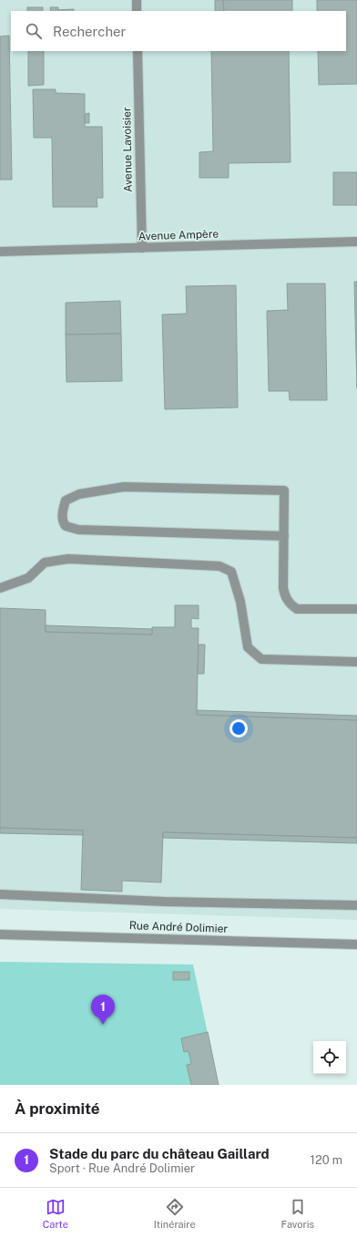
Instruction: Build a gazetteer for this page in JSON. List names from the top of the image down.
{
  "streets": {
    "street": ["Avenue Lavoisier", "Avenue Ampère", "Rue André Dolimier"]
  },
  "crossings": [
    ["Avenue Lavoisier", "Avenue Ampère"]
  ],
  "page": {
    "search": "Rechercher",
    "pins": "1",
    "heading": "À proximité",
    "list": [
      {
        "mark": "1",
        "name": "Stade du parc du château Gaillard",
        "note": "Sport · Rue André Dolimier",
        "value": "120 m"
      }
    ],
    "nav": ["Carte", "Itinéraire", "Favoris"]
  }
}
